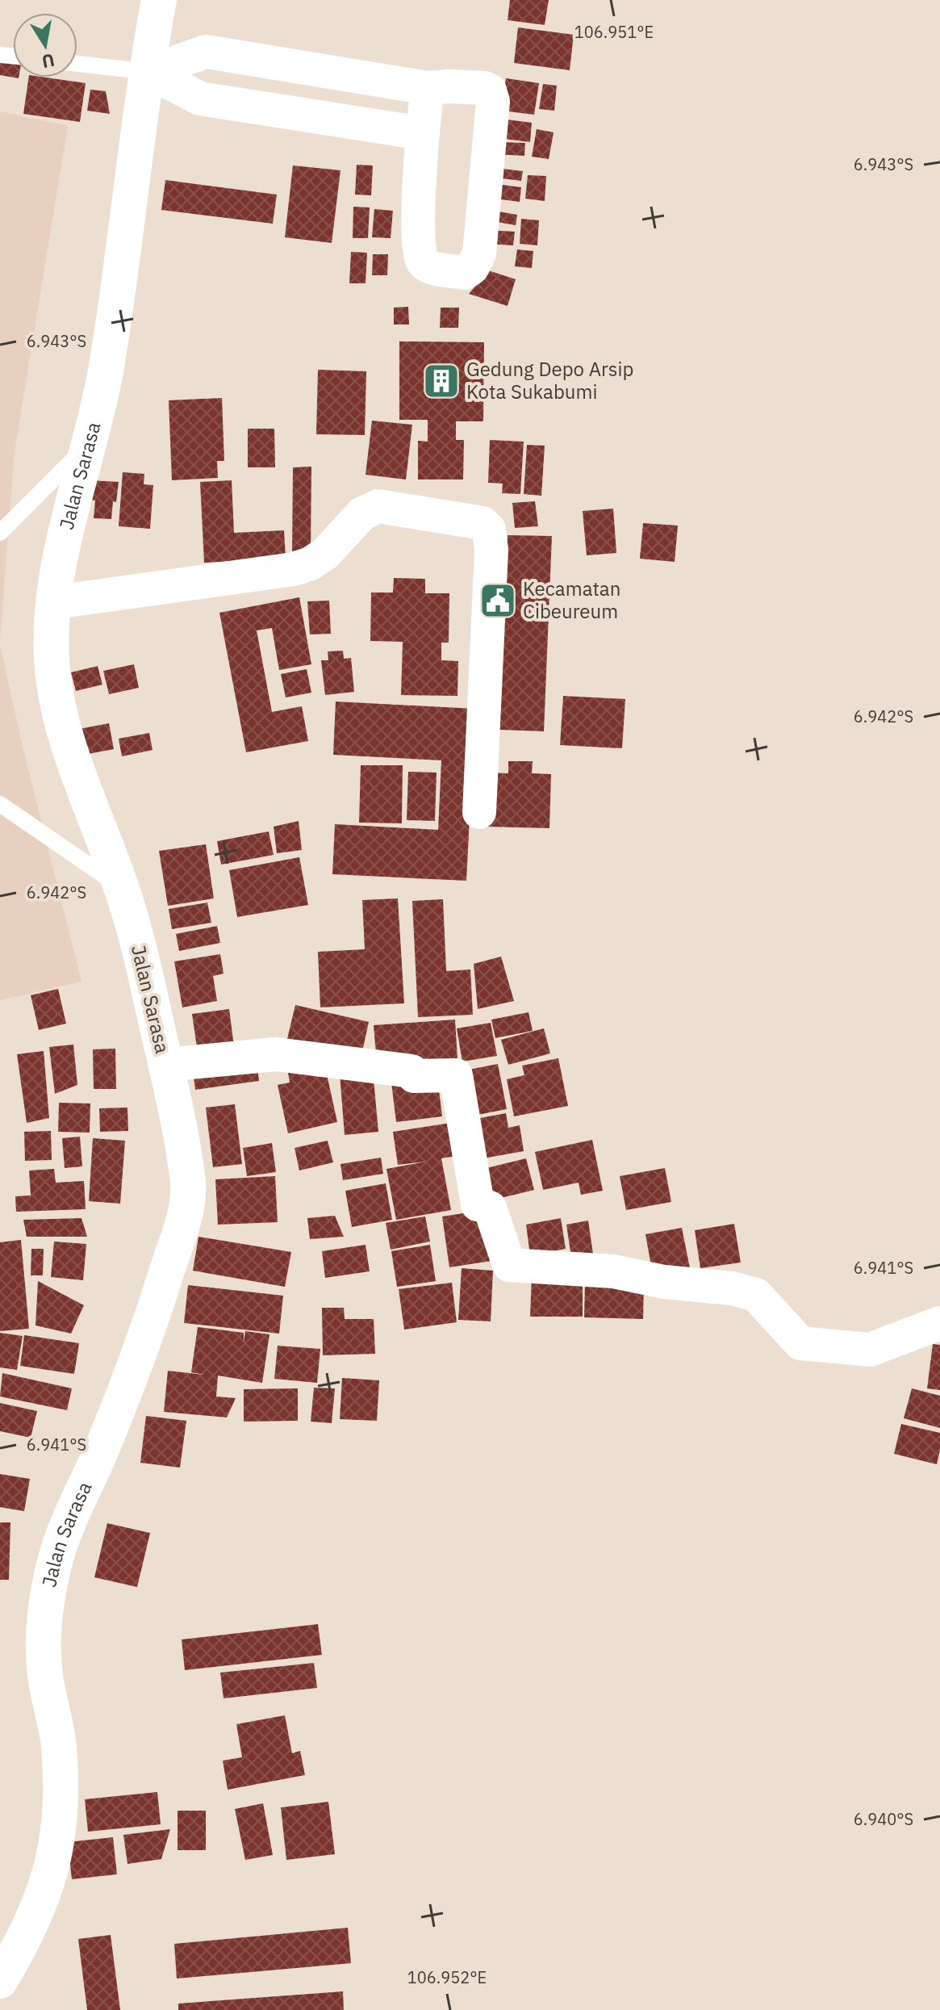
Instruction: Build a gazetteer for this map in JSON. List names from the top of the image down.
{
  "streets": {
    "street": ["Jalan Sarasa"]
  },
  "places": {
    "building": ["Gedung Depo Arsip Kota Sukabumi"],
    "public building": ["Kecamatan Cibeureum"]
  },
  "north": "bottom",
  "coordinates": [
    "106.951°E",
    "6.943°S",
    "6.942°S",
    "6.941°S",
    "6.940°S",
    "106.952°E"
  ]
}
